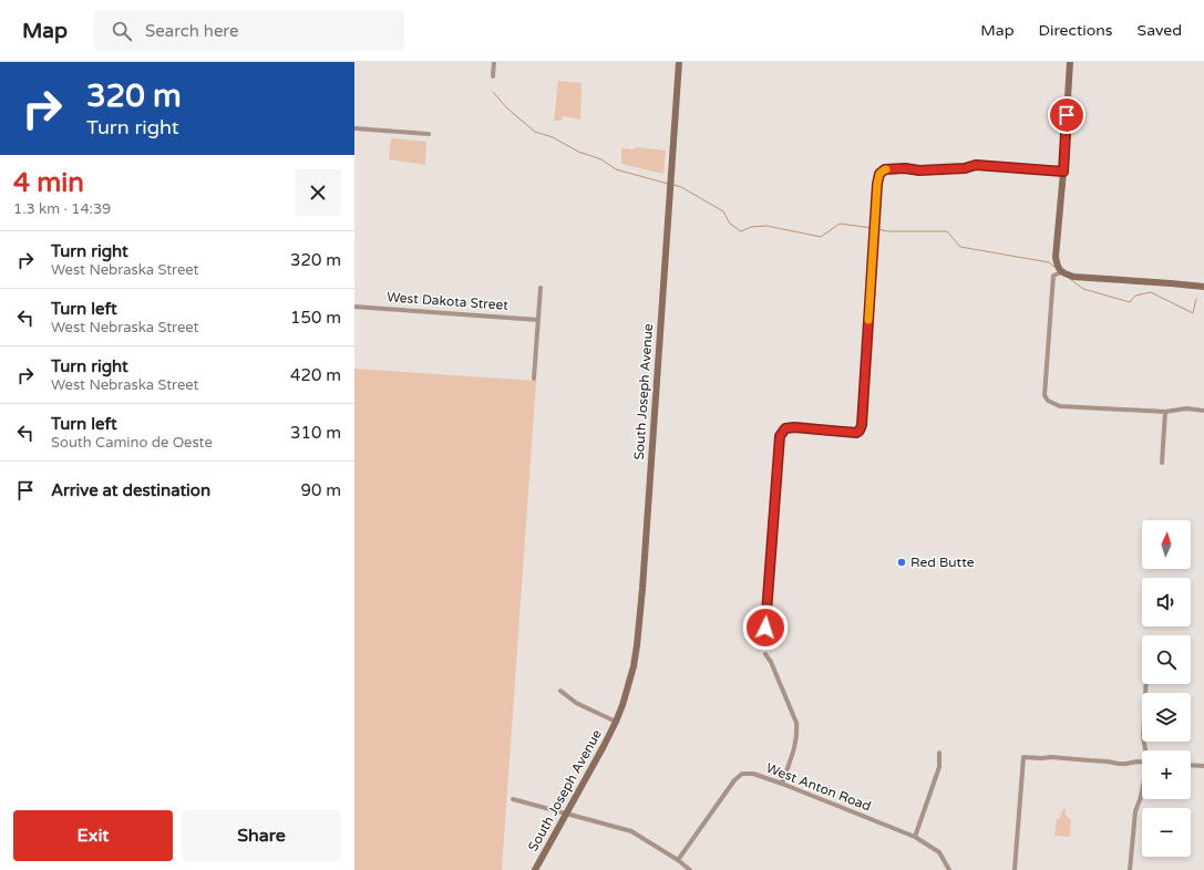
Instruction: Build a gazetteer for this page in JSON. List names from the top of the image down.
{
  "streets": {
    "main road": ["South Joseph Avenue"],
    "street": ["West Dakota Street", "West Anton Road"]
  },
  "places": ["Red Butte"],
  "north": "top",
  "page": {
    "header": "Map",
    "search": "Search here",
    "nav": ["Map", "Directions", "Saved"],
    "turn": ["320 m", "Turn right"],
    "heading": ["4 min", "1.3 km · 14:39"],
    "list": [
      {
        "name": "Turn right",
        "note": "West Nebraska Street",
        "value": "320 m"
      },
      {
        "name": "Turn left",
        "note": "West Nebraska Street",
        "value": "150 m"
      },
      {
        "name": "Turn right",
        "note": "West Nebraska Street",
        "value": "420 m"
      },
      {
        "name": "Turn left",
        "note": "South Camino de Oeste",
        "value": "310 m"
      },
      {
        "name": "Arrive at destination",
        "value": "90 m"
      }
    ],
    "map_buttons": ["+", "−"],
    "buttons": ["Exit", "Share"]
  }
}
